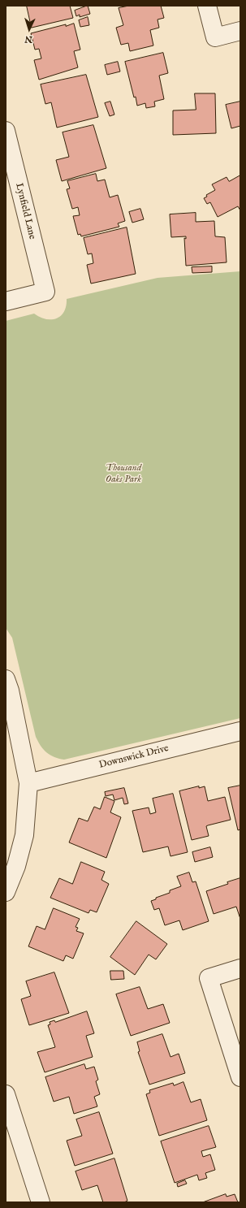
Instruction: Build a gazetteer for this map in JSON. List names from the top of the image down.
{
  "streets": {
    "street": ["Lynfield Lane", "Downswick Drive"]
  },
  "parks": ["Thousand Oaks Park"],
  "north": "bottom"
}
